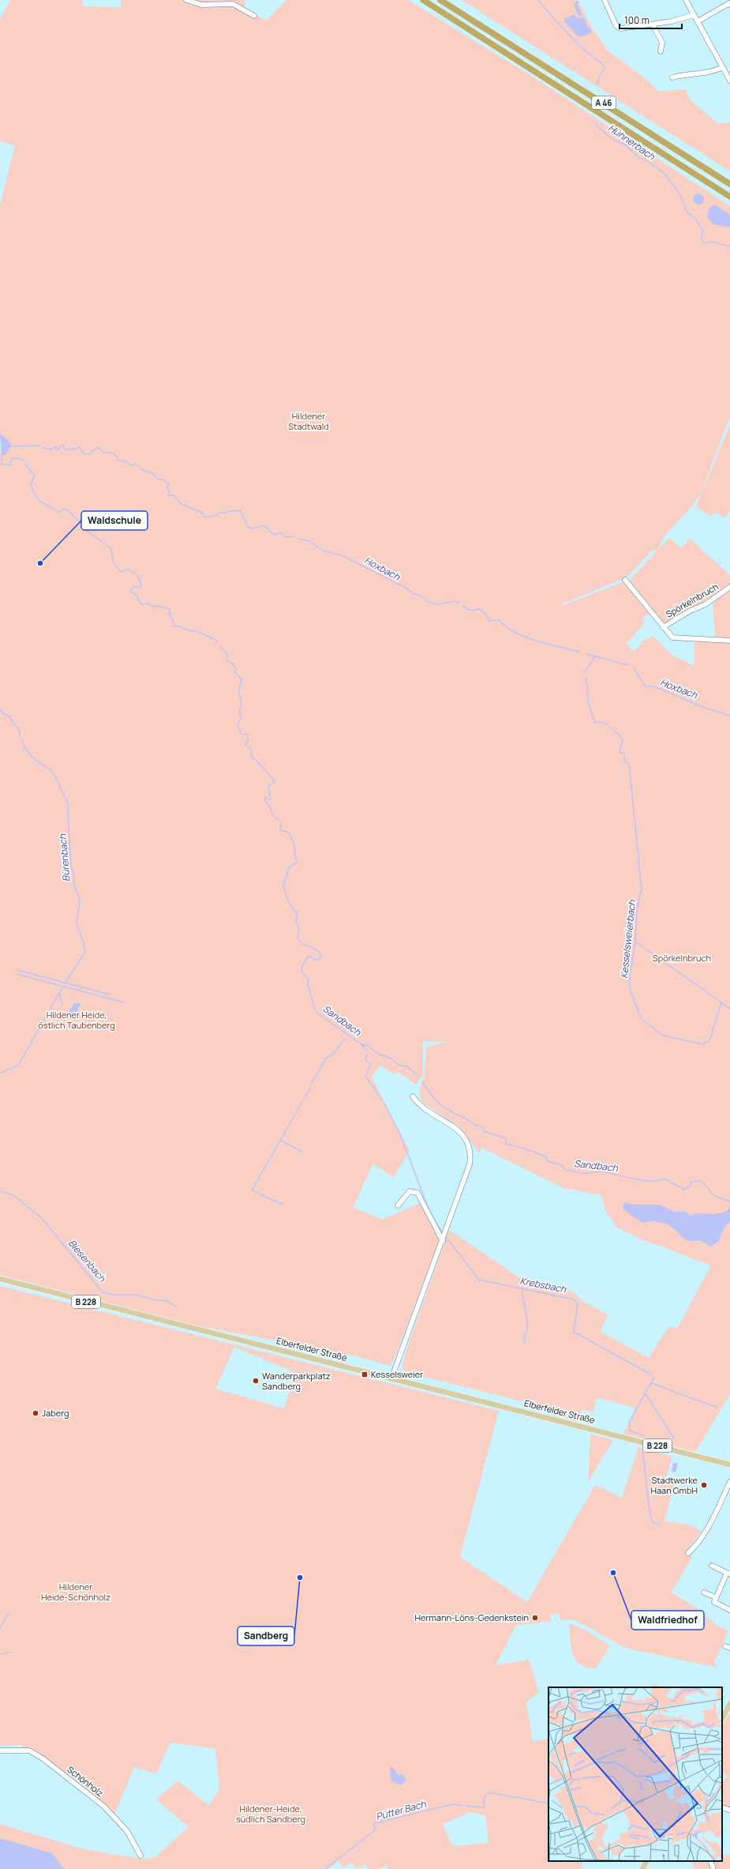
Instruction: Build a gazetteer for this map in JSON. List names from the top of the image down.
{
  "streets": {
    "highway": ["A 46"],
    "main road": ["B 228", "Elberfelder Straße"],
    "street": ["Spörkelnbruch", "Schönholz"]
  },
  "water": [
    "Hühnerbach",
    "Hoxbach",
    "Bürenbach",
    "Kesselsweierbach",
    "Sandbach",
    "Biesenbach",
    "Krebsbach",
    "Pütter Bach"
  ],
  "parks": [
    "Hildener Stadtwald",
    "Spörkelnbruch",
    "Hildener Heide, östlich Taubenberg",
    "Hildener Heide-Schönholz",
    "Hildener-Heide, südlich Sandberg"
  ],
  "places": {
    "other": [
      "Waldschule",
      "Wanderparkplatz Sandberg",
      "Jaberg",
      "Stadtwerke Haan GmbH",
      "Waldfriedhof",
      "Sandberg",
      "Hermann-Löns-Gedenkstein"
    ],
    "transit": ["Kesselsweier"]
  },
  "scale_bar": "100 m"
}
